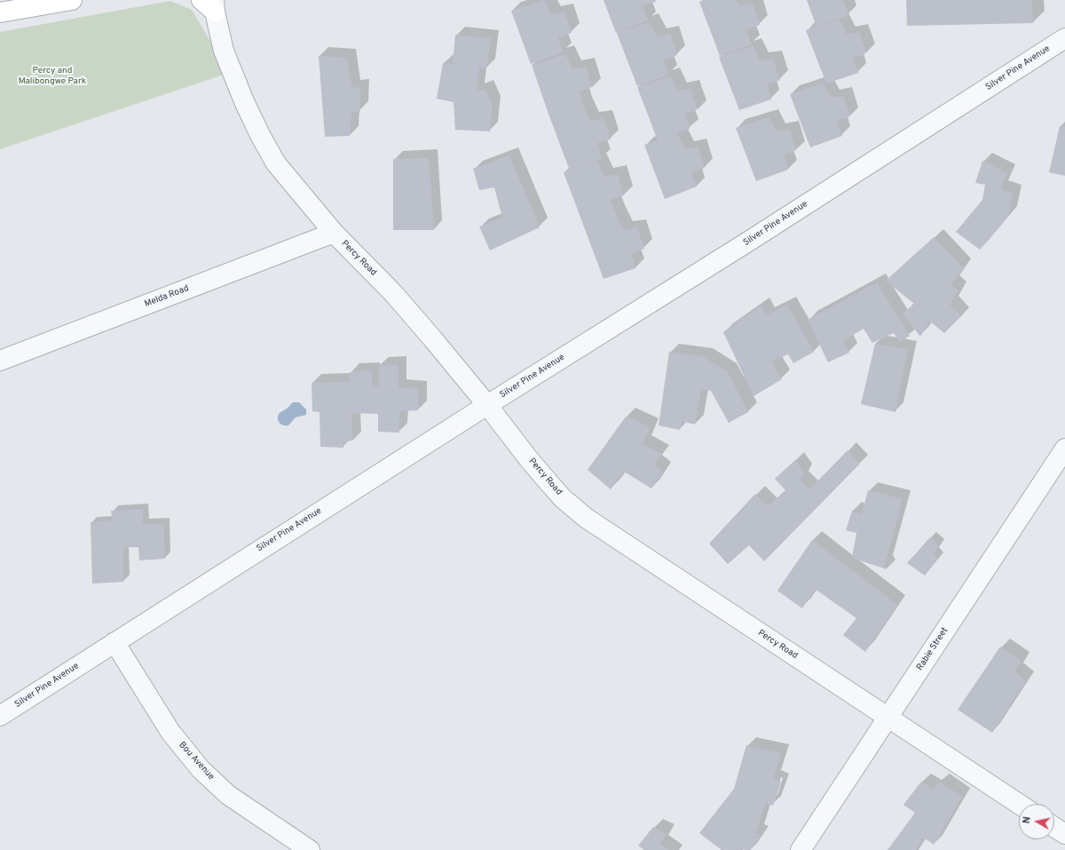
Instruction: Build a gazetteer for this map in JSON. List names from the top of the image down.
{
  "streets": {
    "street": [
      "Silver Pine Avenue",
      "Percy Road",
      "Melda Road",
      "Rabie Street",
      "Bou Avenue"
    ]
  },
  "crossings": [
    ["Silver Pine Avenue", "Percy Road"],
    ["Silver Pine Avenue", "Bou Avenue"],
    ["Percy Road", "Melda Road"],
    ["Percy Road", "Rabie Street"]
  ],
  "parks": ["Percy and Malibongwe Park"],
  "north": "left"
}
